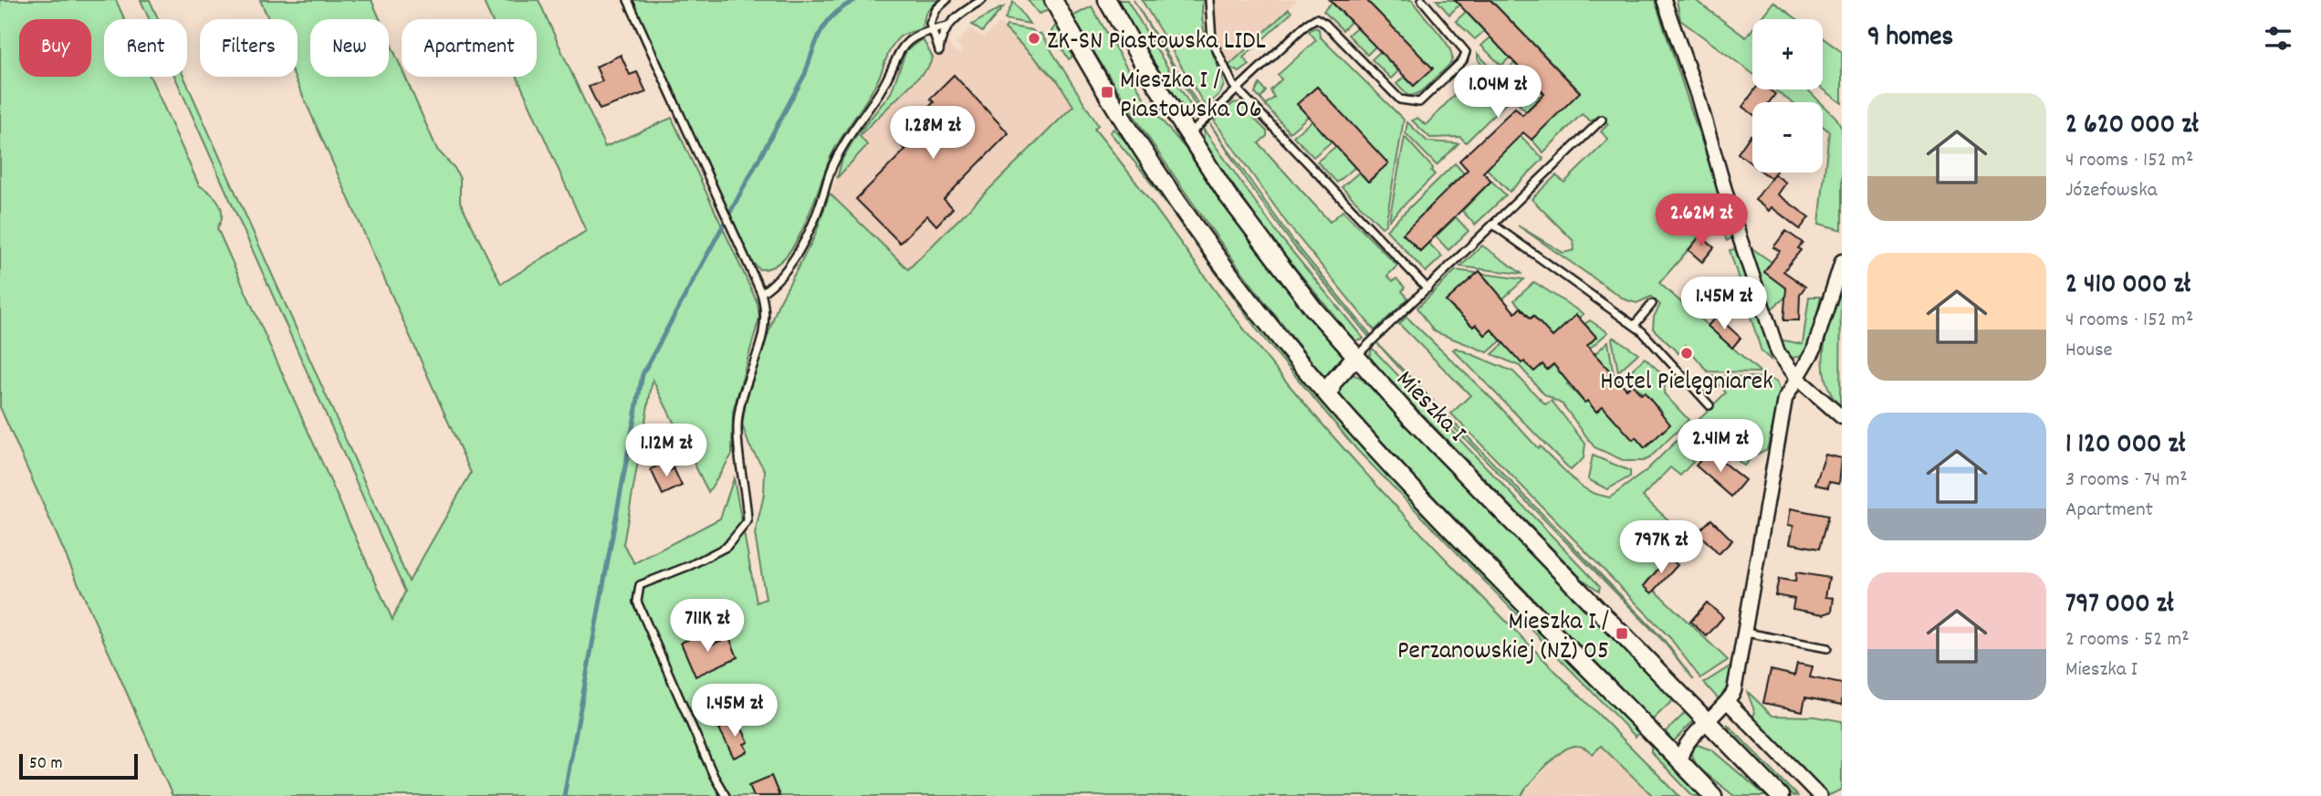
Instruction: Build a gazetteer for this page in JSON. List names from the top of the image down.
{
  "streets": {
    "street": ["Mieszka I"]
  },
  "places": {
    "other": ["ZK-SN Piastowska LIDL", "Hotel Pielęgniarek"],
    "transit": ["Mieszka I / Piastowska 06", "Mieszka I / Perzanowskiej (NŻ) 05"]
  },
  "scale_bar": "50 m",
  "page": {
    "heading": "9 homes",
    "map_buttons": ["+", "−"],
    "chip": [
      "Buy",
      "Rent",
      "Filters",
      "New",
      "Apartment"
    ],
    "price": [
      "1.04M zł",
      "1.28M zł",
      "2.62M zł",
      "1.45M zł",
      "2.41M zł",
      "1.12M zł",
      "797K zł",
      "711K zł",
      "1.45M zł"
    ],
    "list": [
      {
        "name": "2 620 000 zł",
        "note": "4 rooms · 152 m² · Józefowska"
      },
      {
        "name": "2 410 000 zł",
        "note": "4 rooms · 152 m² · House"
      },
      {
        "name": "1 120 000 zł",
        "note": "3 rooms · 74 m² · Apartment"
      },
      {
        "name": "797 000 zł",
        "note": "2 rooms · 52 m² · Mieszka I"
      }
    ],
    "scale": "50 m"
  }
}
